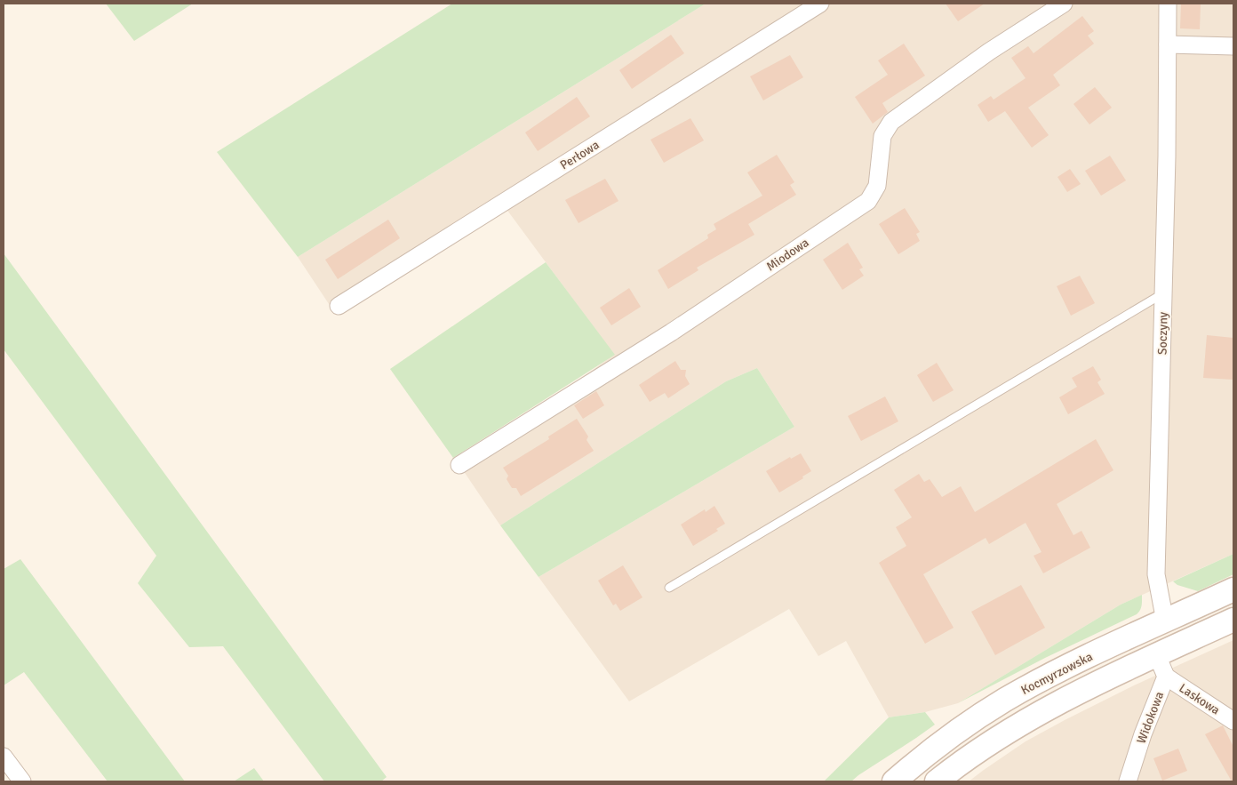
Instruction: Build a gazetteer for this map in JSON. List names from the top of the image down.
{
  "streets": {
    "main road": ["Kocmyrzowska"],
    "street": [
      "Perłowa",
      "Miodowa",
      "Soczyny",
      "Laskowa",
      "Widokowa"
    ]
  },
  "crossings": [
    ["Soczyny", "Kocmyrzowska"],
    ["Laskowa", "Widokowa"]
  ]
}
